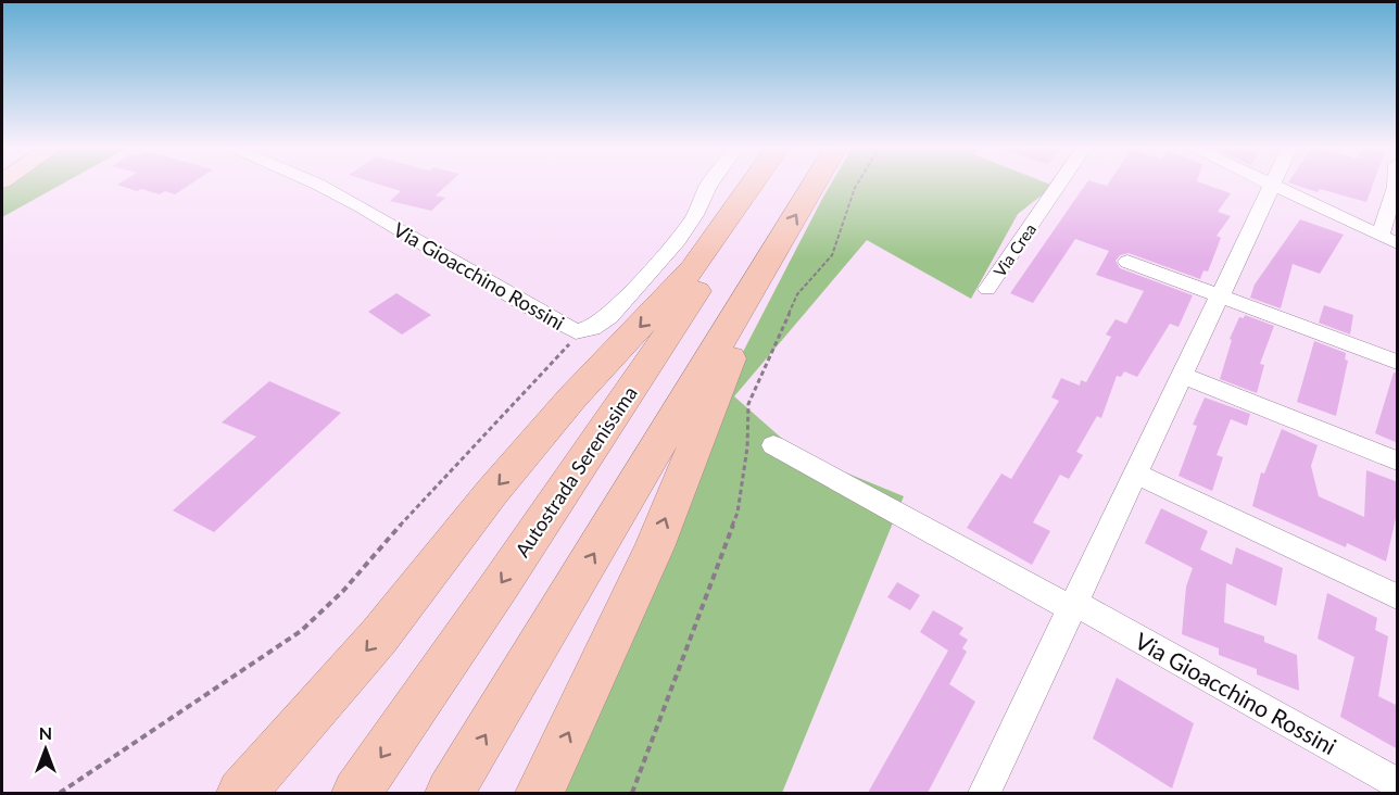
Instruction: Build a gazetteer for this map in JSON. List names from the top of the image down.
{
  "streets": {
    "highway": ["Autostrada Serenissima"],
    "street": ["Via Crea", "Via Gioacchino Rossini"]
  },
  "north": "top"
}
